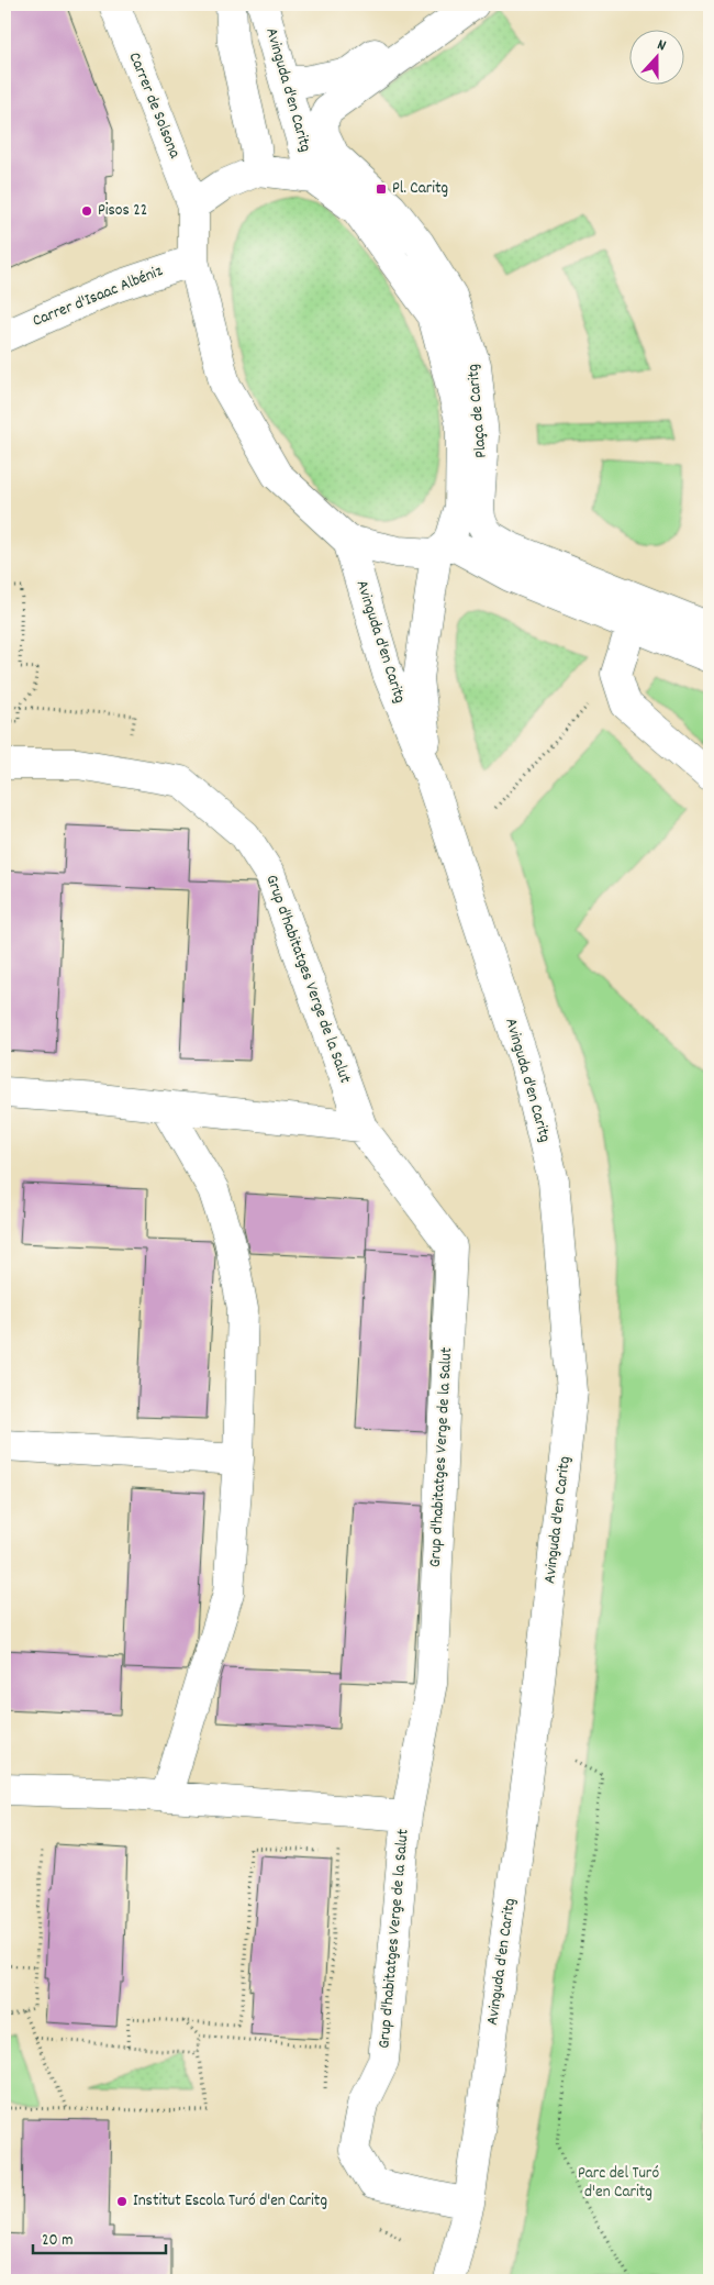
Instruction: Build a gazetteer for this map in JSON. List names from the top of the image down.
{
  "streets": {
    "street": [
      "Avinguda d'en Caritg",
      "Carrer de Solsona",
      "Carrer d'Isaac Albéniz",
      "Plaça de Caritg",
      "Grup d'habitatges Verge de la Salut"
    ]
  },
  "crossings": [
    ["Avinguda d'en Caritg", "Grup d'habitatges Verge de la Salut"]
  ],
  "parks": ["Parc del Turó d'en Caritg"],
  "places": {
    "transit": ["Pl. Caritg"],
    "other": ["Pisos 22", "Institut Escola Turó d'en Caritg"]
  },
  "scale_bar": "20 m",
  "north": "top"
}
